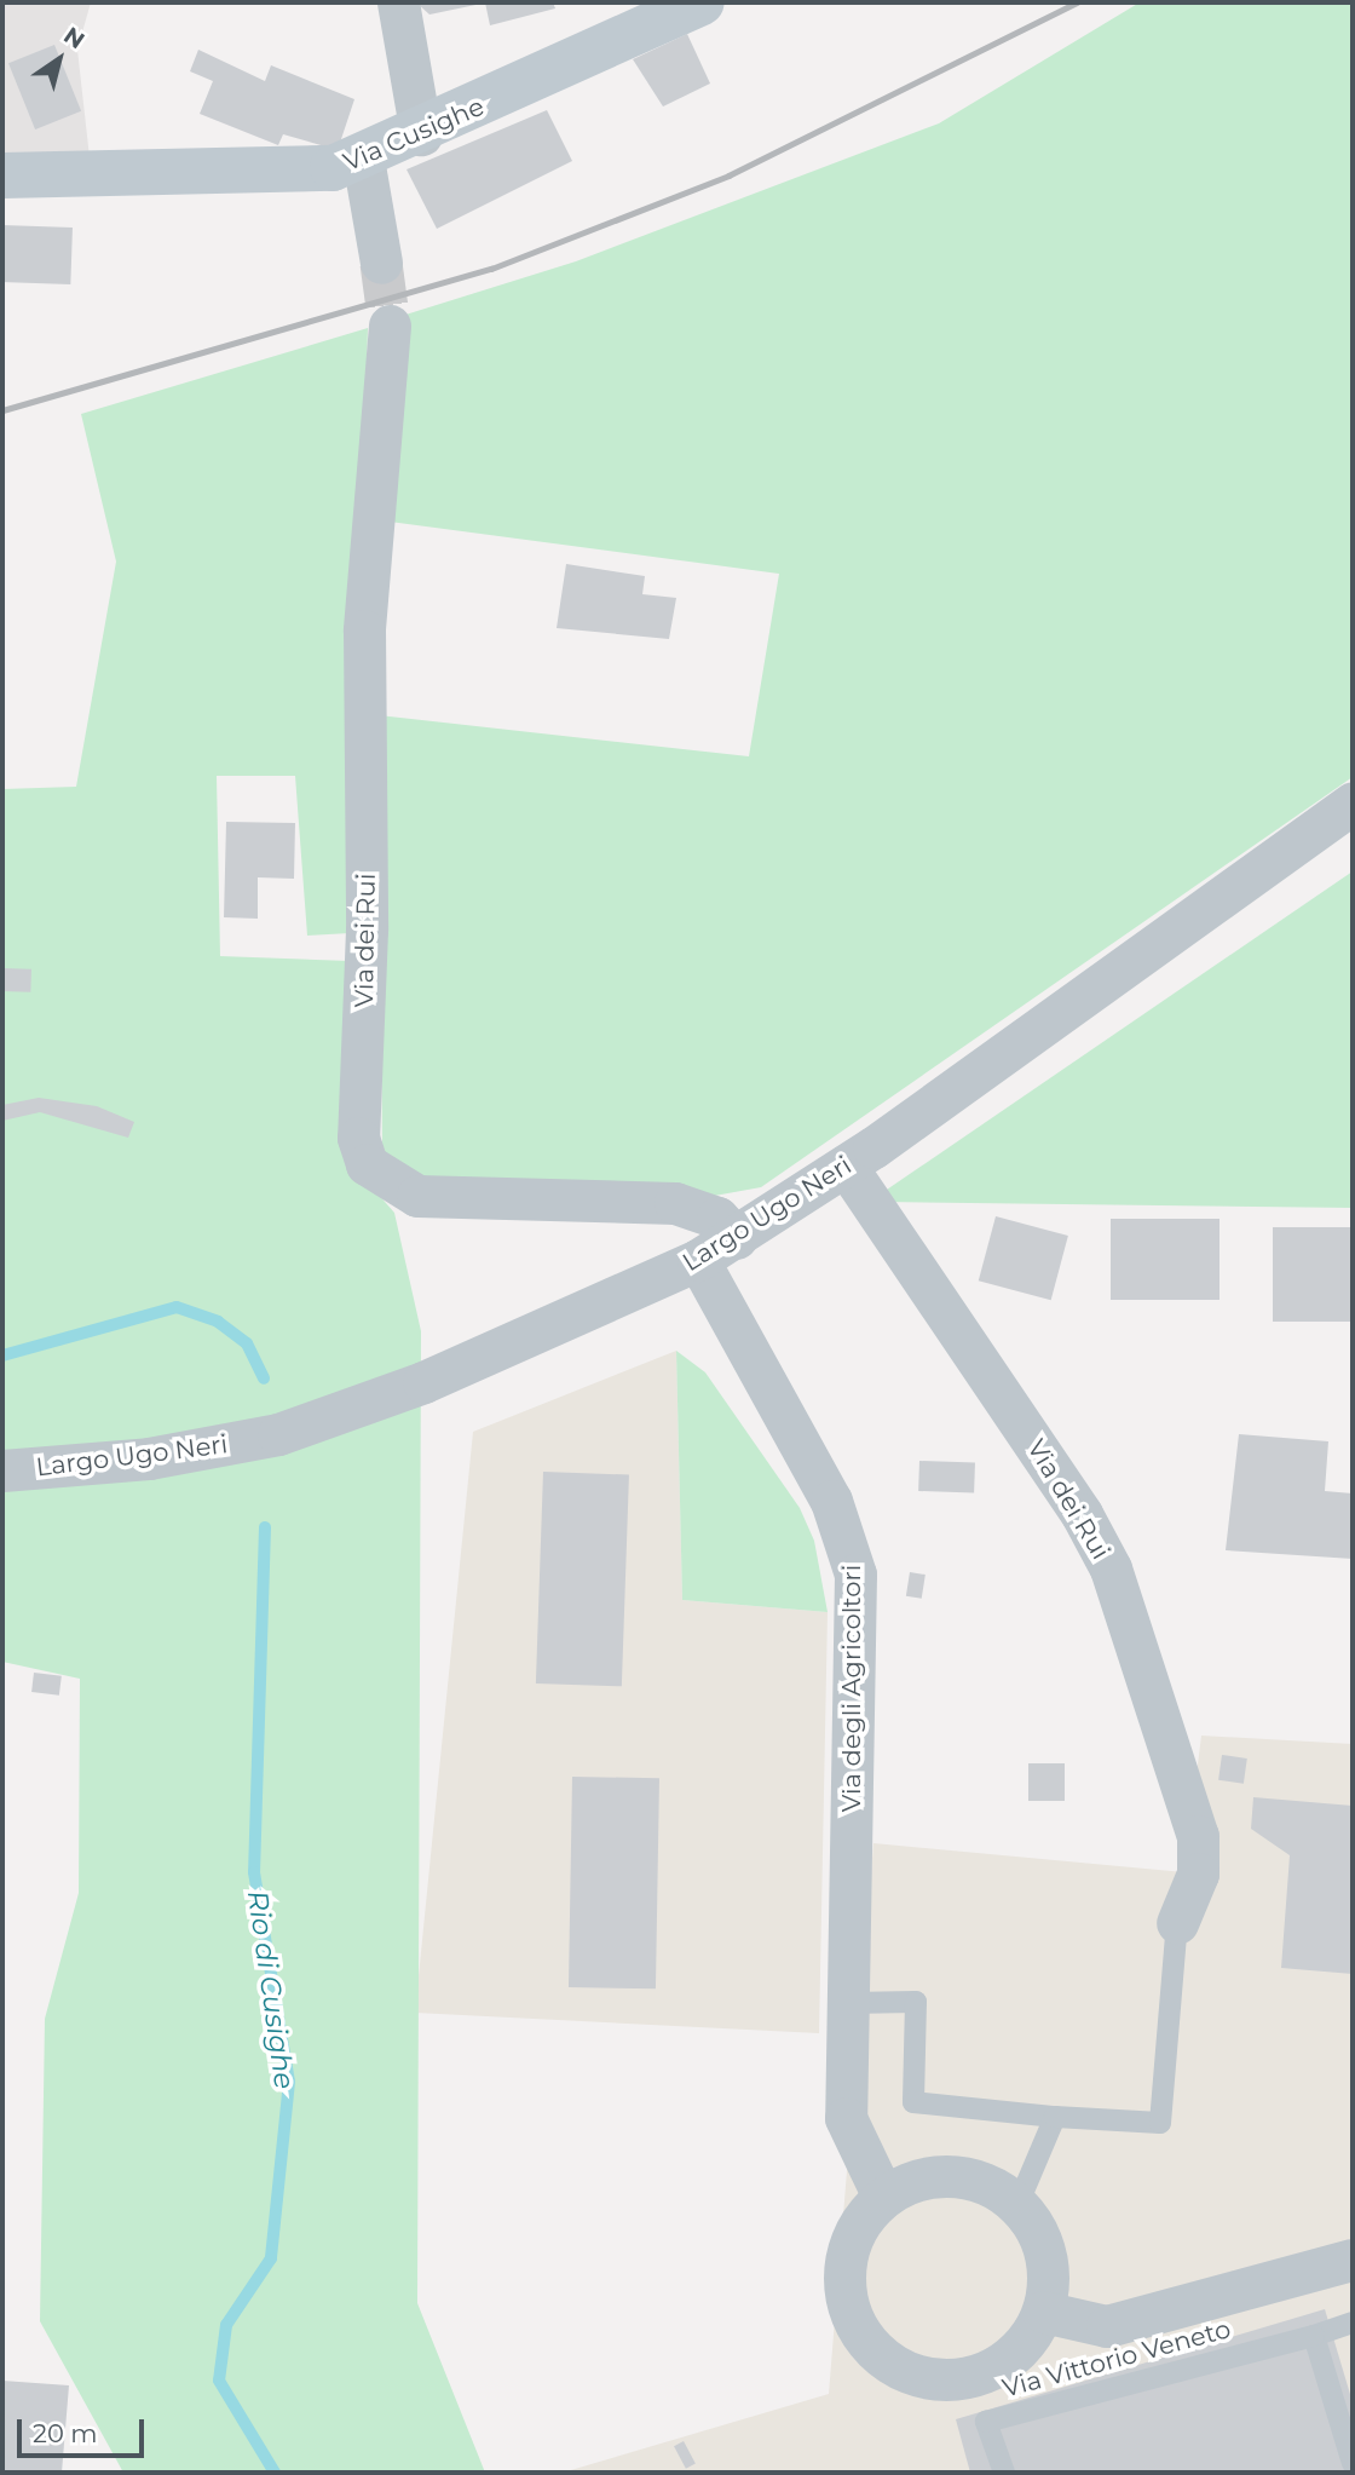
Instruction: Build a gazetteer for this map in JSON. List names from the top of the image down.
{
  "streets": {
    "street": [
      "Via Cusighe",
      "Via dei Rui",
      "Largo Ugo Neri",
      "Via degli Agricoltori"
    ],
    "lane": ["Via Vittorio Veneto"]
  },
  "crossings": [
    ["Via dei Rui", "Largo Ugo Neri"],
    ["Largo Ugo Neri", "Via degli Agricoltori"]
  ],
  "water": ["Rio di Cusighe"],
  "scale_bar": "20 m",
  "north": "top right"
}
